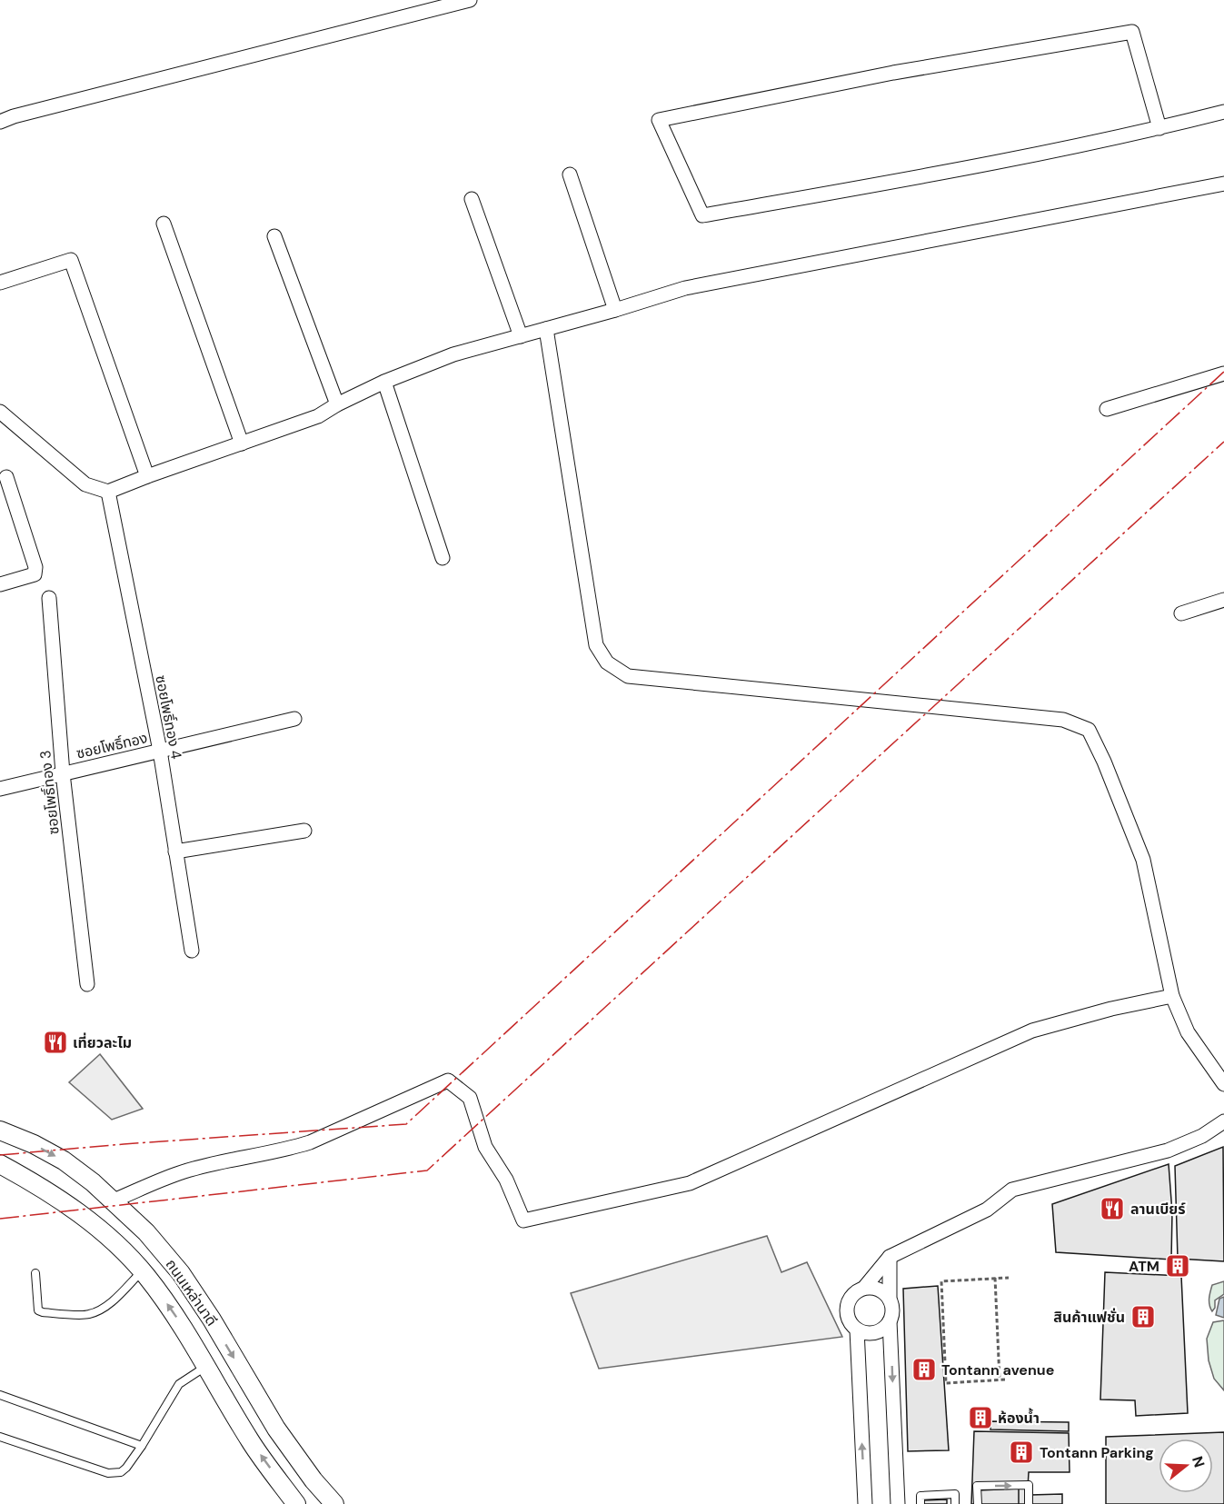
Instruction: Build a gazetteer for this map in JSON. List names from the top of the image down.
{
  "streets": {
    "main road": ["ถนนเหล่านาดี"],
    "street": ["ซอยโพธิ์ทอง 4", "ซอยโพธิ์ทอง", "ซอยโพธิ์ทอง 3"]
  },
  "crossings": [
    ["ซอยโพธิ์ทอง 4", "ซอยโพธิ์ทอง"],
    ["ซอยโพธิ์ทอง", "ซอยโพธิ์ทอง 3"]
  ],
  "places": {
    "restaurant": ["เที่ยวละไม", "ลานเบียร์"],
    "building": [
      "ATM",
      "สินค้าแฟชั่น",
      "Tontann avenue",
      "ห้องน้ำ",
      "Tontann Parking"
    ]
  },
  "north": "right"
}
